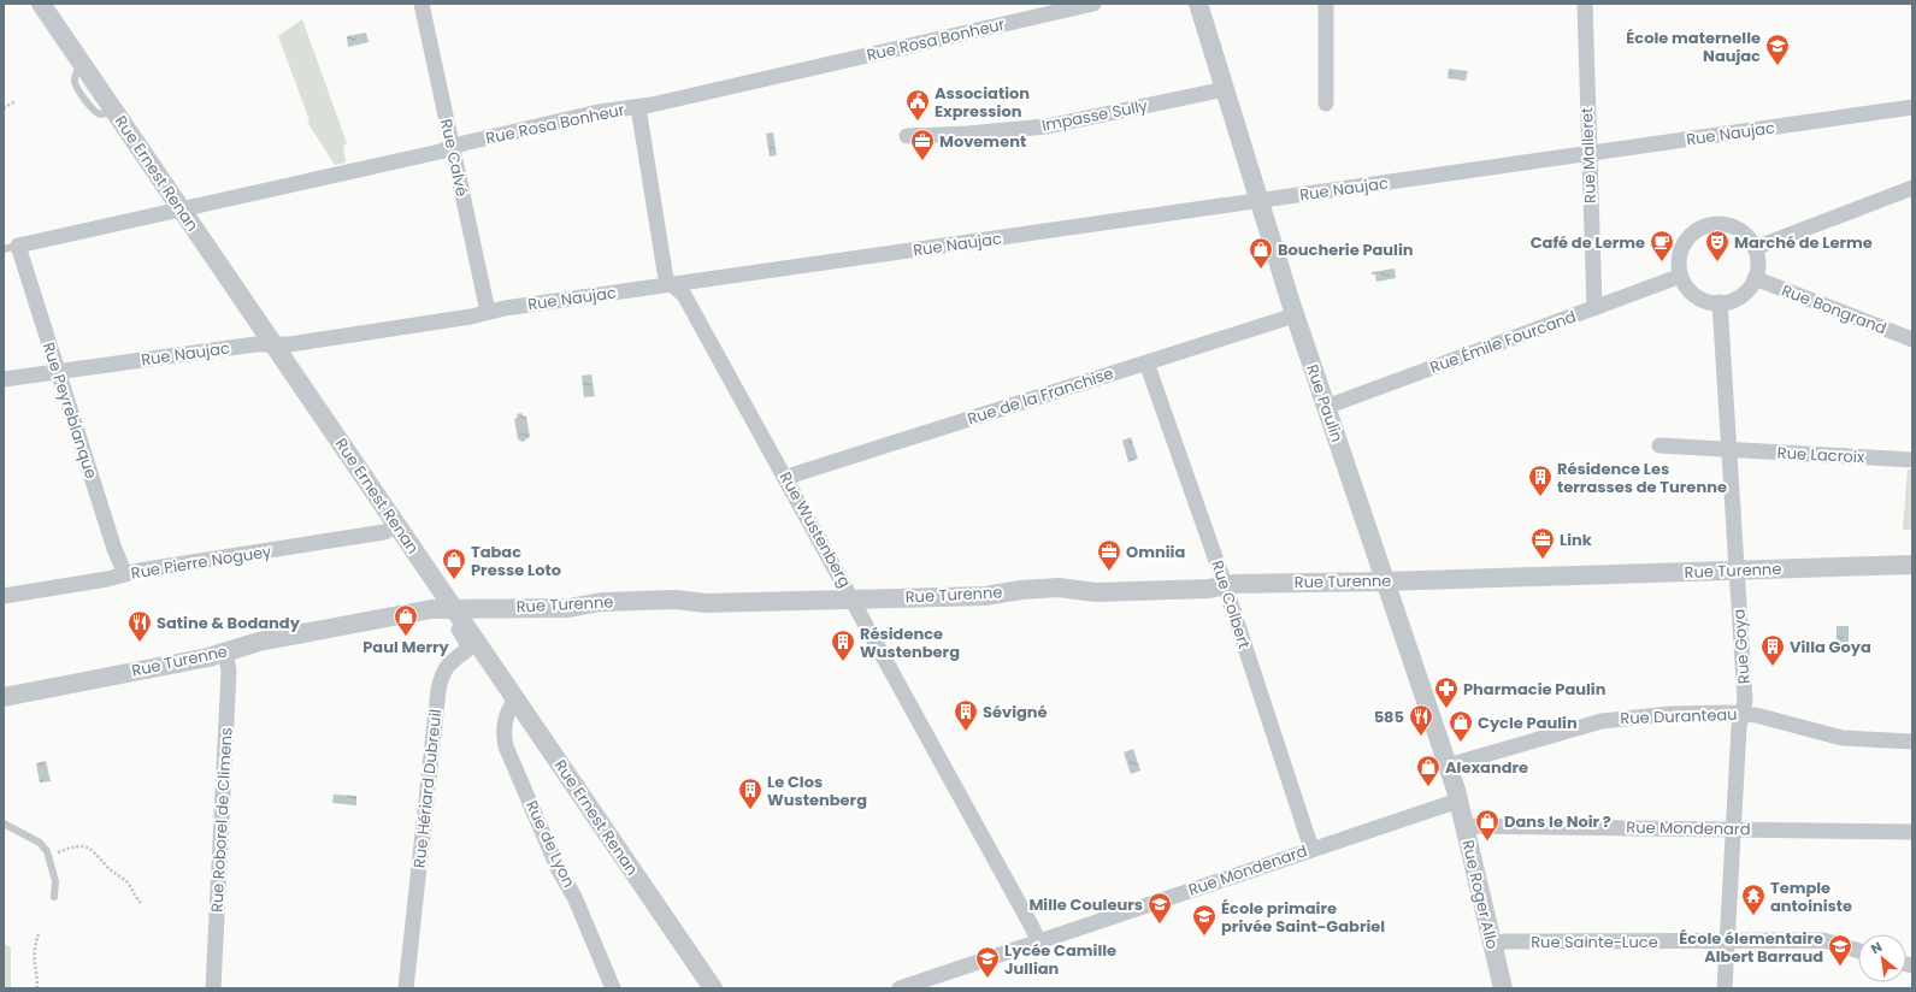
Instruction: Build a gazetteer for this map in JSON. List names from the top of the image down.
{
  "streets": {
    "street": [
      "Rue Rosa Bonheur",
      "Impasse Sully",
      "Rue Naujac",
      "Rue Malleret",
      "Rue Calvé",
      "Rue Ernest Renan",
      "Rue Bongrand",
      "Rue Émile Fourcand",
      "Rue de la Franchise",
      "Rue Paulin",
      "Rue Peyreblanque",
      "Rue Lacroix",
      "Rue Wustenberg",
      "Rue Pierre Noguey",
      "Rue Turenne",
      "Rue Colbert",
      "Rue Goya",
      "Rue Duranteau",
      "Rue Hériard Dubreuil",
      "Rue Roborel de Climens",
      "Rue Mondenard",
      "Rue de Lyon",
      "Rue Roger Allo",
      "Rue Sainte-Luce"
    ]
  },
  "crossings": [
    ["Rue Rosa Bonheur", "Rue Calvé"],
    ["Rue Rosa Bonheur", "Rue Ernest Renan"],
    ["Rue Rosa Bonheur", "Rue Peyreblanque"],
    ["Rue Rosa Bonheur", "Rue Wustenberg"],
    ["Impasse Sully", "Rue Paulin"],
    ["Rue Naujac", "Rue Malleret"],
    ["Rue Naujac", "Rue Calvé"],
    ["Rue Naujac", "Rue Ernest Renan"],
    ["Rue Naujac", "Rue Paulin"],
    ["Rue Naujac", "Rue Peyreblanque"],
    ["Rue Naujac", "Rue Wustenberg"],
    ["Rue Malleret", "Rue Émile Fourcand"],
    ["Rue Ernest Renan", "Rue Pierre Noguey"],
    ["Rue Ernest Renan", "Rue Turenne"],
    ["Rue Ernest Renan", "Rue Hériard Dubreuil"],
    ["Rue Ernest Renan", "Rue de Lyon"],
    ["Rue Bongrand", "Rue Émile Fourcand"],
    ["Rue Bongrand", "Rue Goya"],
    ["Rue Émile Fourcand", "Rue Paulin"],
    ["Rue Émile Fourcand", "Rue Goya"],
    ["Rue de la Franchise", "Rue Paulin"],
    ["Rue de la Franchise", "Rue Wustenberg"],
    ["Rue de la Franchise", "Rue Colbert"],
    ["Rue Paulin", "Rue Turenne"],
    ["Rue Paulin", "Rue Duranteau"],
    ["Rue Paulin", "Rue Mondenard"],
    ["Rue Paulin", "Rue Roger Allo"],
    ["Rue Peyreblanque", "Rue Pierre Noguey"],
    ["Rue Lacroix", "Rue Goya"],
    ["Rue Wustenberg", "Rue Turenne"],
    ["Rue Wustenberg", "Rue Mondenard"],
    ["Rue Turenne", "Rue Colbert"],
    ["Rue Turenne", "Rue Goya"],
    ["Rue Turenne", "Rue Roborel de Climens"],
    ["Rue Colbert", "Rue Mondenard"],
    ["Rue Goya", "Rue Duranteau"],
    ["Rue Goya", "Rue Mondenard"],
    ["Rue Goya", "Rue Sainte-Luce"],
    ["Rue Mondenard", "Rue Roger Allo"],
    ["Rue Roger Allo", "Rue Sainte-Luce"]
  ],
  "places": {
    "school or university": [
      "École maternelle Naujac",
      "Mille Couleurs",
      "École primaire privée Saint-Gabriel",
      "École élementaire Albert Barraud",
      "Lycée Camille Jullian"
    ],
    "public building": ["Association Expression"],
    "office": ["Movement", "Link", "Omniia"],
    "cafe": ["Café de Lerme"],
    "theatre": ["Marché de Lerme"],
    "shop": [
      "Boucherie Paulin",
      "Tabac Presse Loto",
      "Paul Merry",
      "Cycle Paulin",
      "Alexandre",
      "Dans le Noir ?"
    ],
    "building": [
      "Résidence Les terrasses de Turenne",
      "Résidence Wustenberg",
      "Villa Goya",
      "Sévigné",
      "Le Clos Wustenberg"
    ],
    "restaurant": ["Satine & Bodandy", "585"],
    "pharmacy": ["Pharmacie Paulin"],
    "temple": ["Temple antoiniste"]
  },
  "north": "top left"
}
